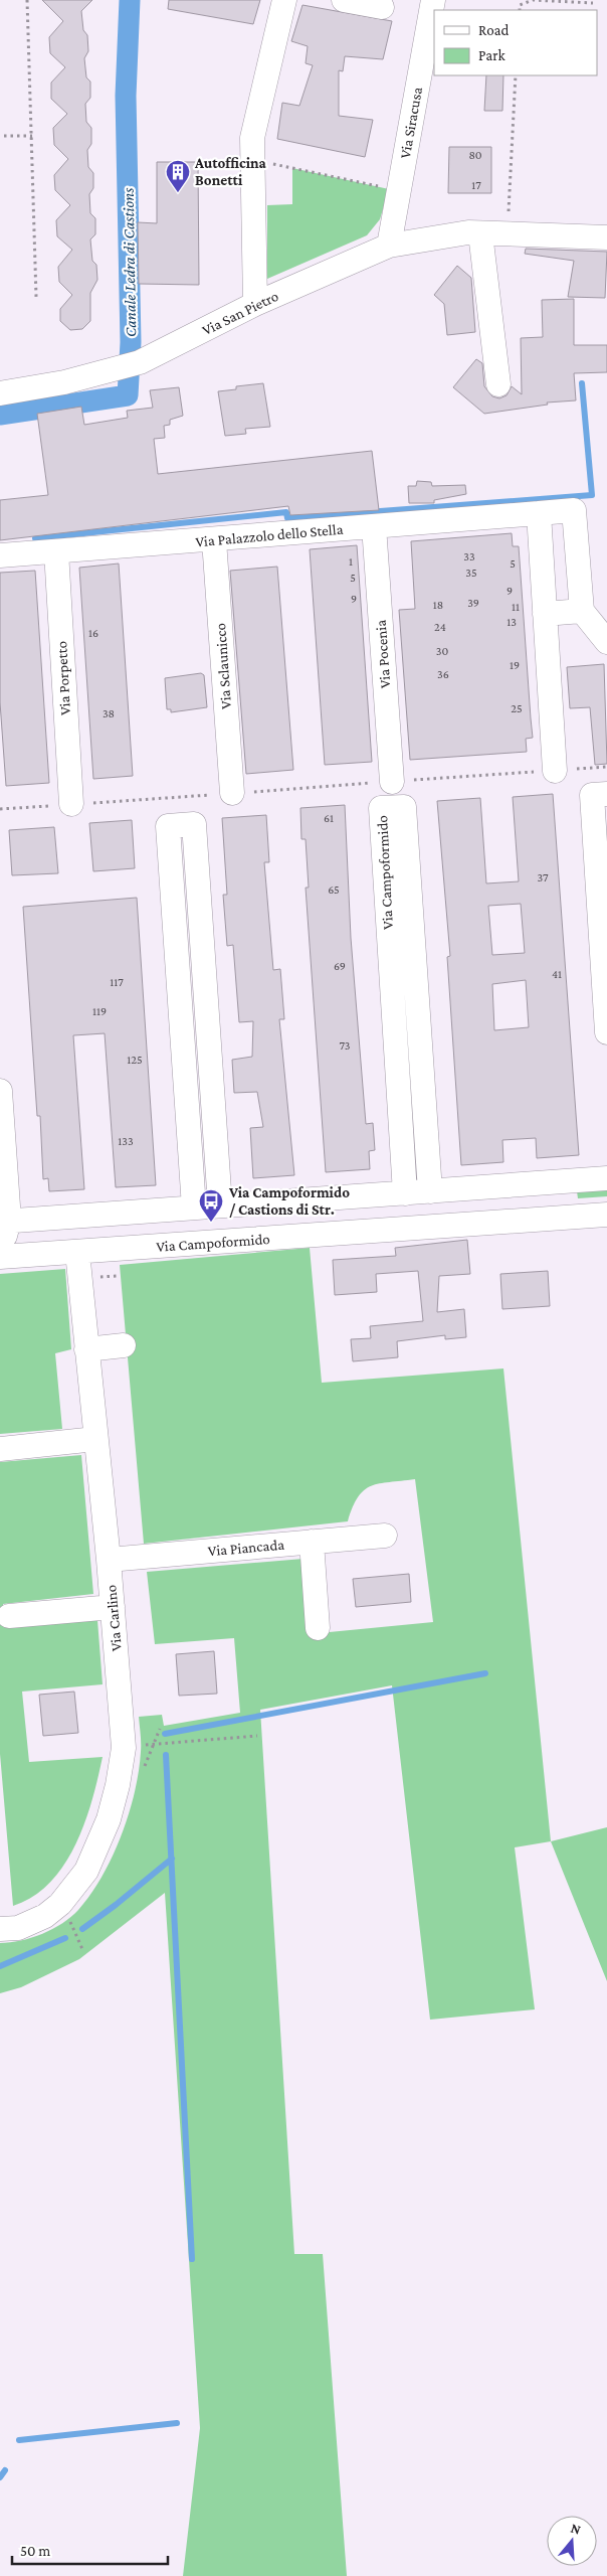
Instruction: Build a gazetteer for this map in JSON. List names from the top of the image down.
{
  "streets": {
    "street": [
      "Via Siracusa",
      "Via San Pietro",
      "Via Palazzolo dello Stella",
      "Via Pocenia",
      "Via Sclaunicco",
      "Via Porpetto",
      "Via Campoformido",
      "Via Piancada",
      "Via Carlino"
    ]
  },
  "crossings": [
    ["Via Siracusa", "Via San Pietro"],
    ["Via Palazzolo dello Stella", "Via Pocenia"],
    ["Via Palazzolo dello Stella", "Via Sclaunicco"],
    ["Via Palazzolo dello Stella", "Via Porpetto"],
    ["Via Campoformido", "Via Carlino"],
    ["Via Piancada", "Via Carlino"]
  ],
  "water": ["Canale Ledra di Castions"],
  "places": {
    "building": ["Autofficina Bonetti"],
    "bus stop": ["Via Campoformido / Castions di Str."]
  },
  "house_numbers": [
    "80",
    "17",
    "33",
    "1",
    "5",
    "35",
    "5",
    "9",
    "9",
    "39",
    "18",
    "11",
    "13",
    "24",
    "16",
    "30",
    "19",
    "36",
    "25",
    "38",
    "61",
    "37",
    "65",
    "69",
    "41",
    "117",
    "119",
    "73",
    "125",
    "133"
  ],
  "legend": ["Road", "Park"],
  "scale_bar": "50 m",
  "north": "top"
}
